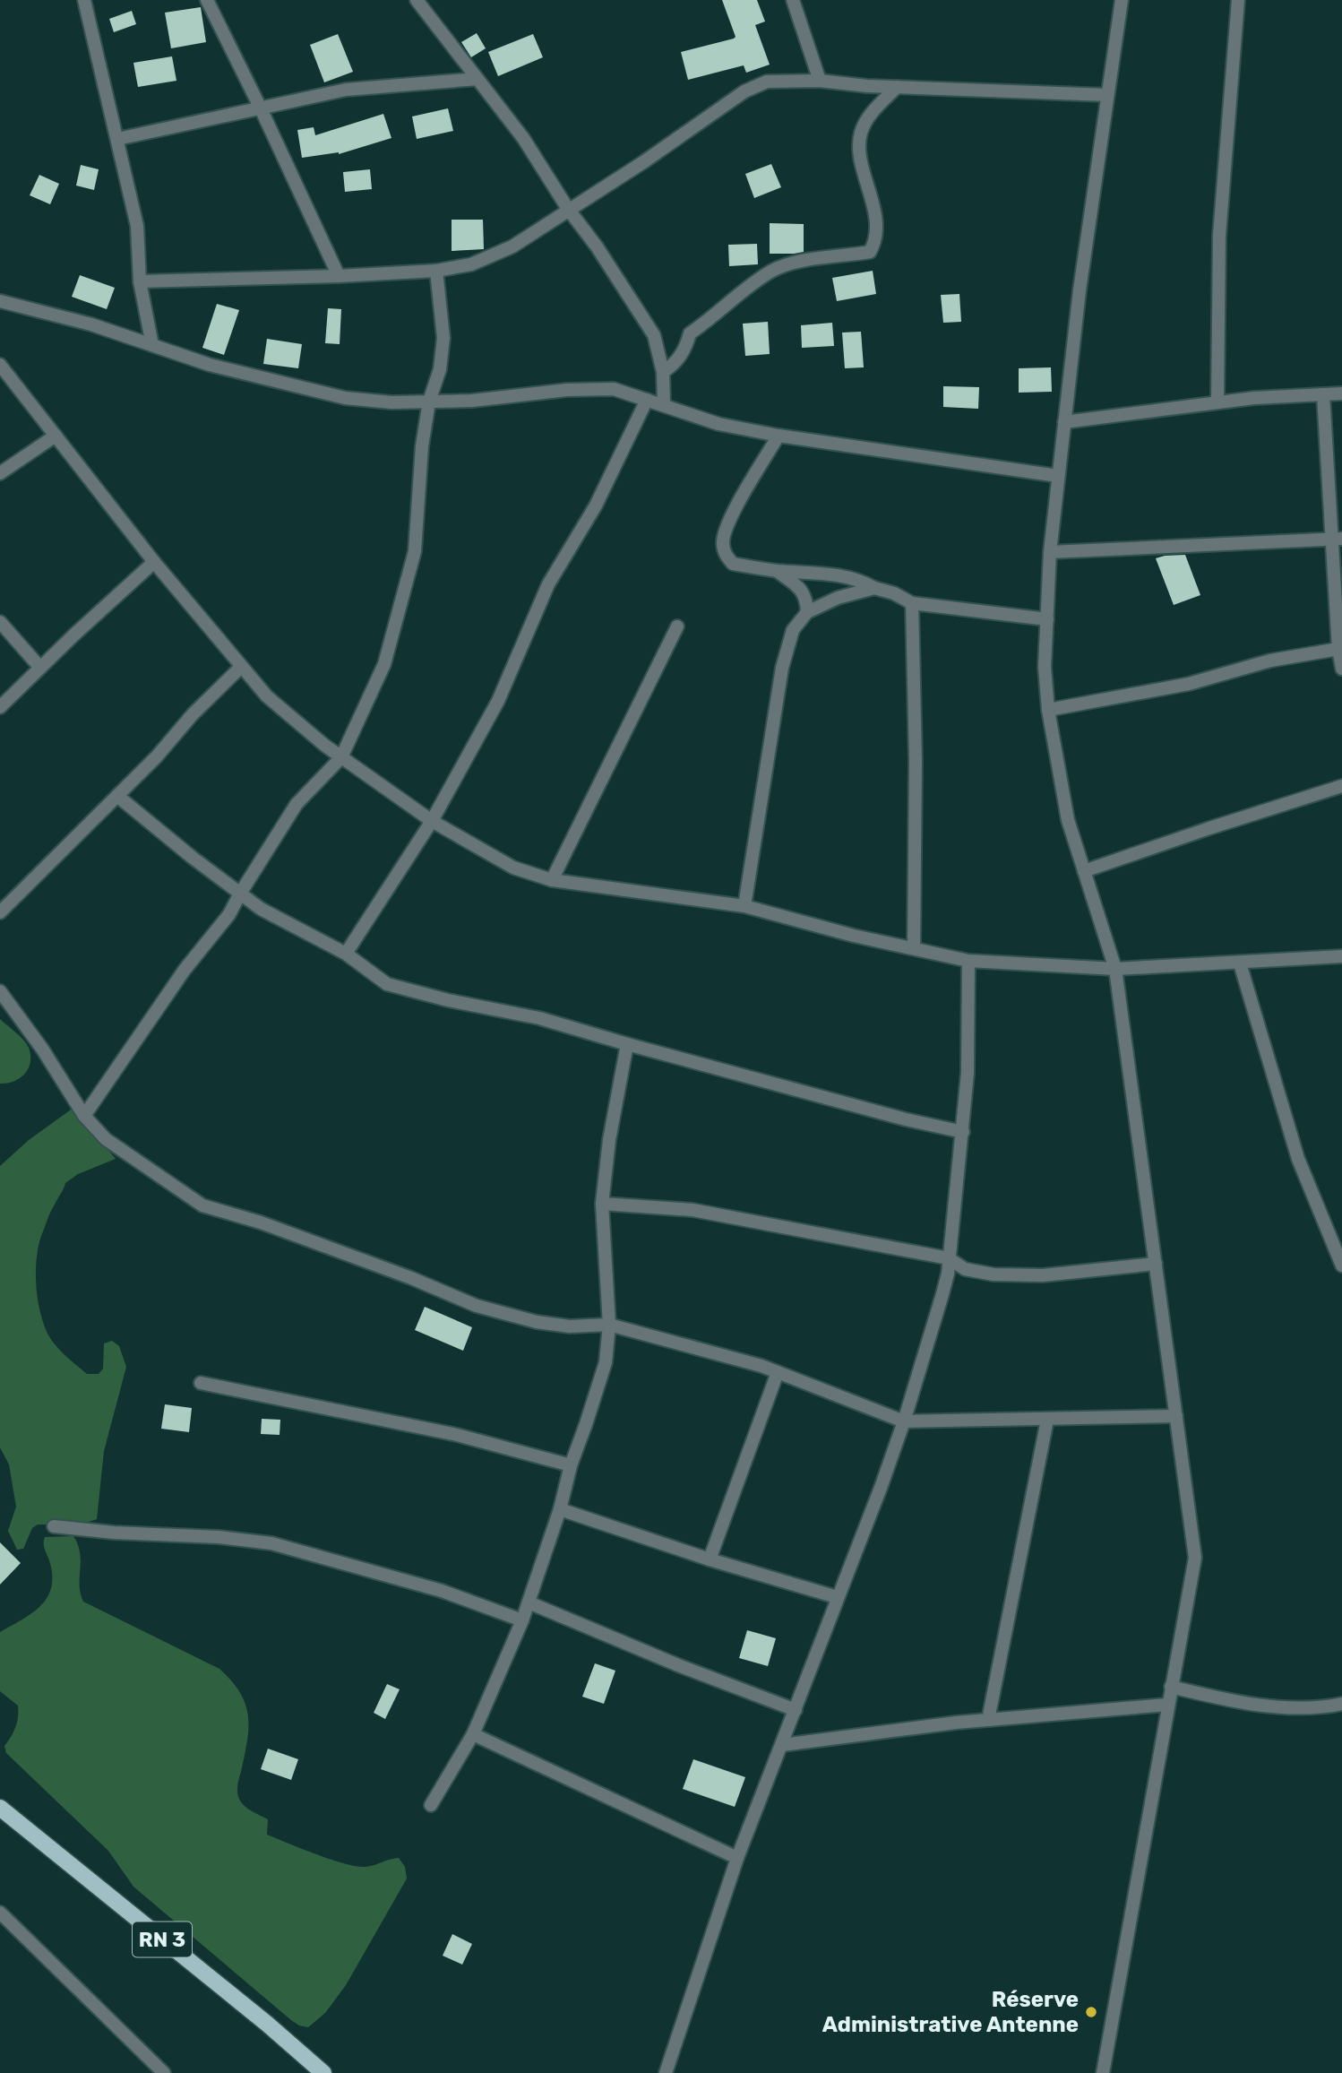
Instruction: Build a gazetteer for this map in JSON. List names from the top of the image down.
{
  "streets": {
    "main road": ["RN 3"]
  },
  "places": ["Réserve Administrative Antenne"]
}
